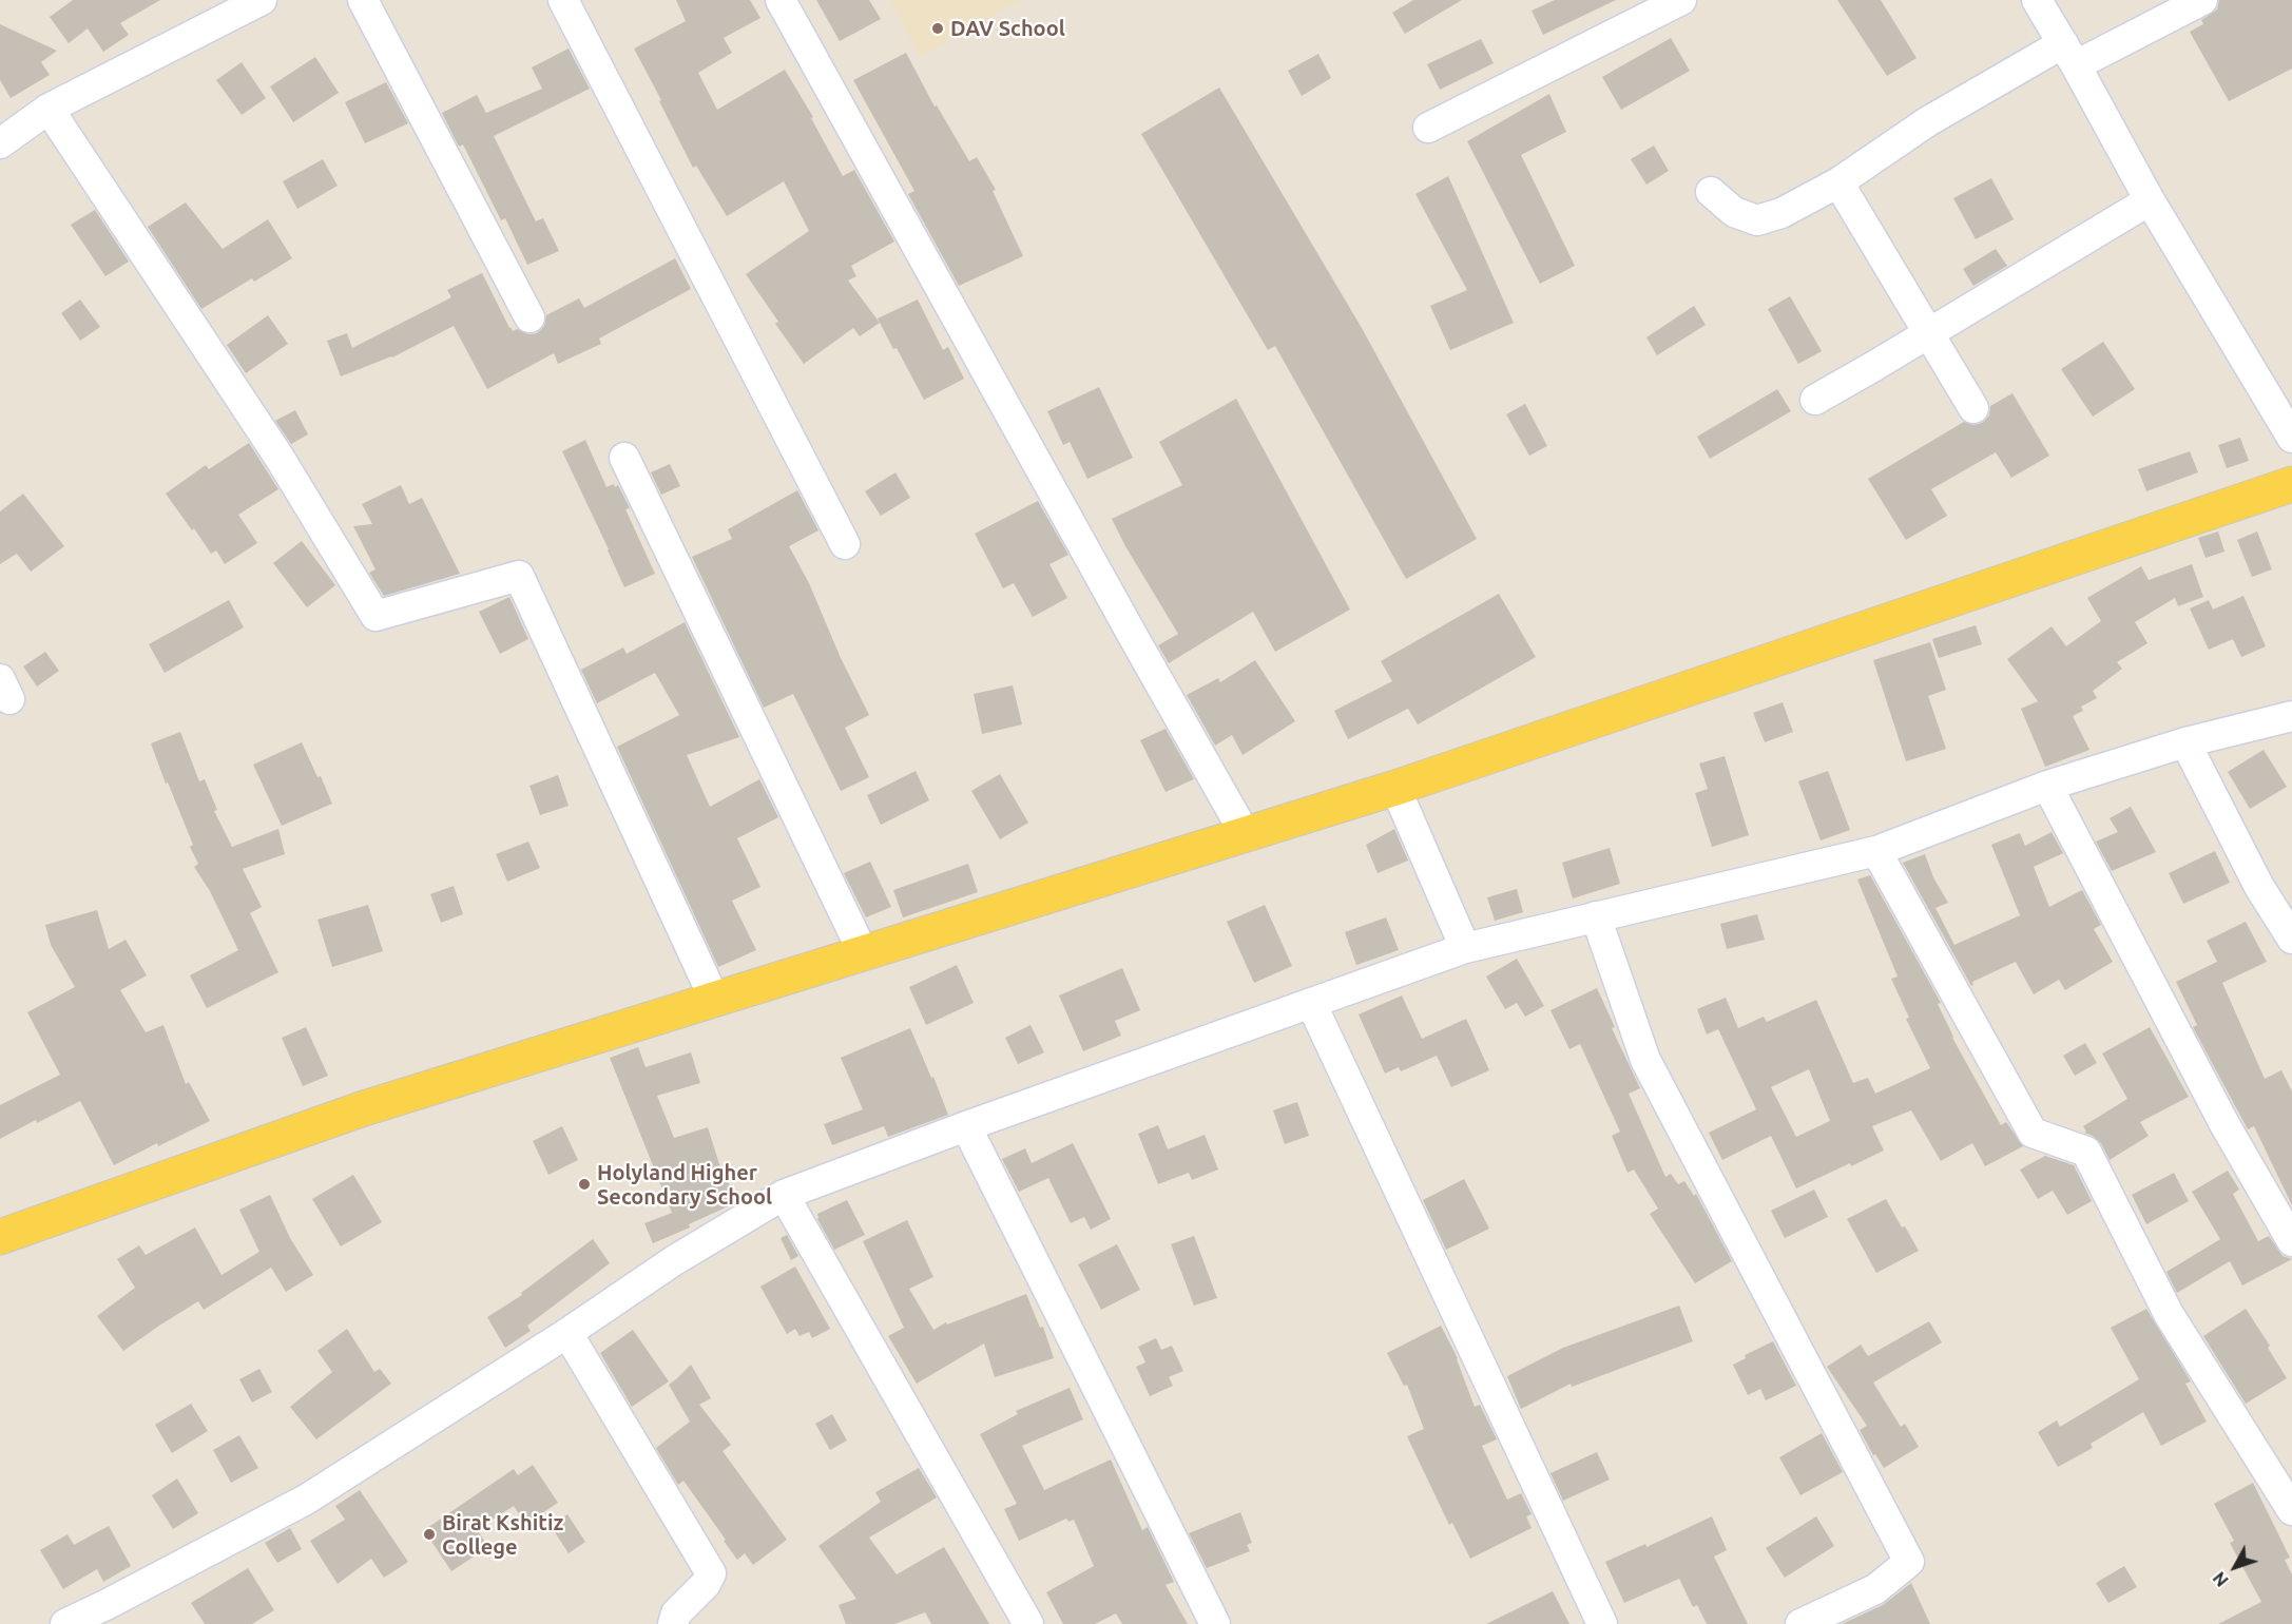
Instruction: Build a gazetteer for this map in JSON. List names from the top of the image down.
{
  "places": ["DAV School", "Holyland Higher Secondary School", "Birat Kshitiz College"],
  "north": "bottom left"
}
